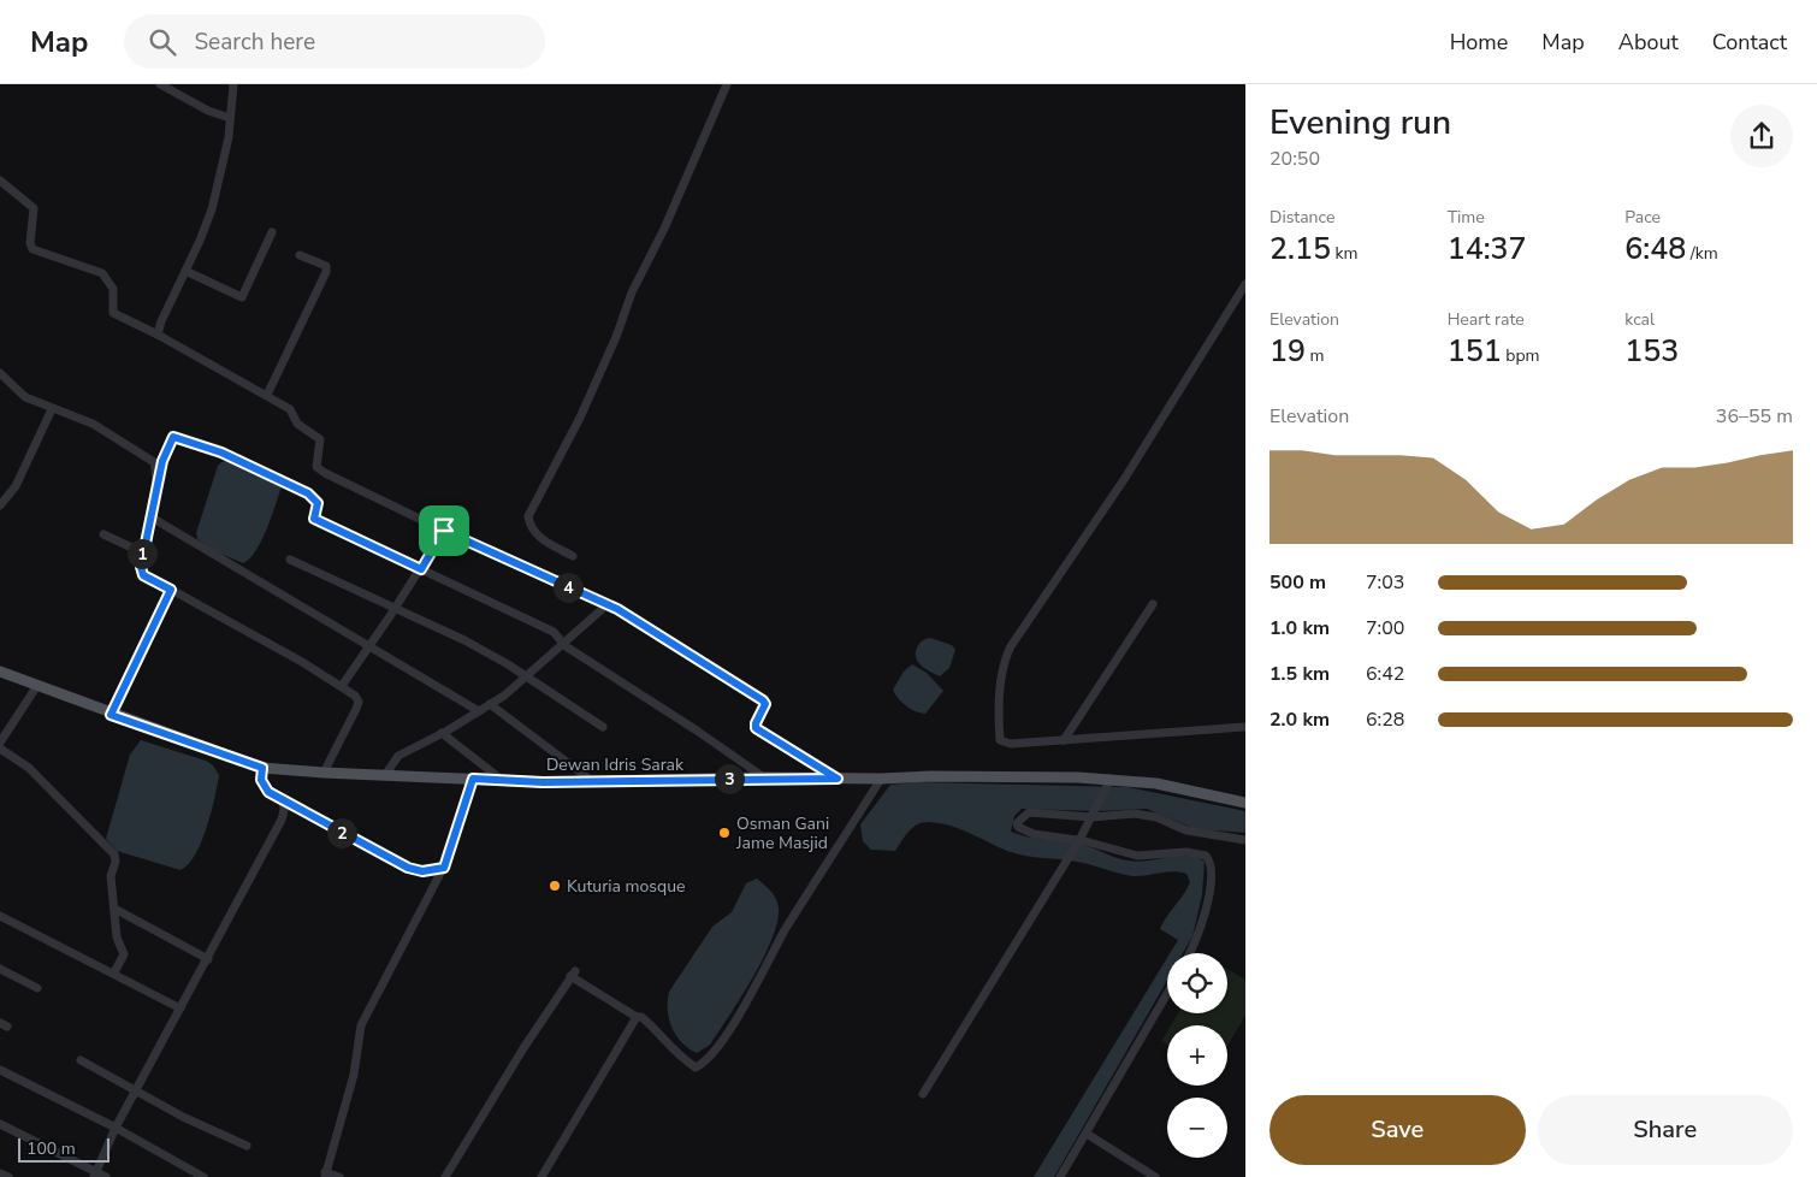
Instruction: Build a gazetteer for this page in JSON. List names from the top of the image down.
{
  "streets": {
    "main road": ["Dewan Idris Sarak"]
  },
  "places": ["Osman Gani Jame Masjid", "Kuturia mosque"],
  "scale_bar": "100 m",
  "page": {
    "header": "Map",
    "search": "Search here",
    "nav": [
      "Home",
      "Map",
      "About",
      "Contact"
    ],
    "heading": ["Evening run", "20:50"],
    "stats": [
      ["Distance", "2.15 km"],
      ["Time", "14:37"],
      ["Pace", "6:48 /km"],
      ["Elevation", "19 m"],
      ["Heart rate", "151 bpm"],
      ["kcal", "153"]
    ],
    "chart": ["Elevation", "36–55 m"],
    "pins": [
      "1",
      "4",
      "3",
      "2"
    ],
    "list": [
      {
        "name": "500 m",
        "note": "7:03"
      },
      {
        "name": "1.0 km",
        "note": "7:00"
      },
      {
        "name": "1.5 km",
        "note": "6:42"
      },
      {
        "name": "2.0 km",
        "note": "6:28"
      }
    ],
    "map_buttons": ["+", "−"],
    "buttons": ["Save", "Share"],
    "scale": "100 m"
  }
}
